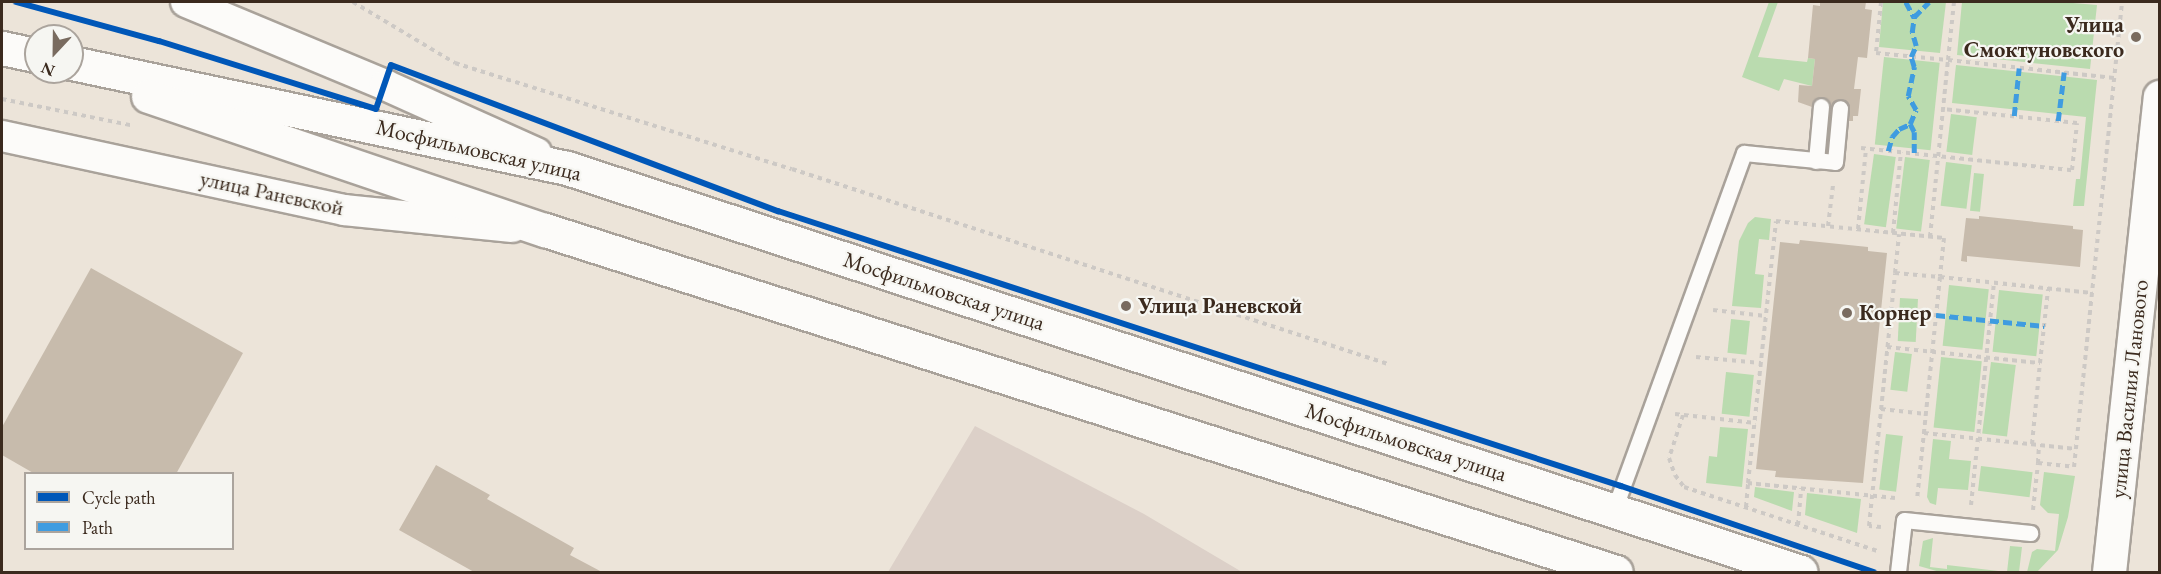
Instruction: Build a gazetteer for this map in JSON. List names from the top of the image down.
{
  "streets": {
    "street": ["Мосфильмовская улица", "улица Раневской", "улица Василия Ланового"]
  },
  "crossings": [
    ["Мосфильмовская улица", "улица Раневской"]
  ],
  "places": ["Улица Смоктуновского", "Улица Раневской", "Корнер"],
  "legend": ["Cycle path", "Path"],
  "north": "bottom"
}
